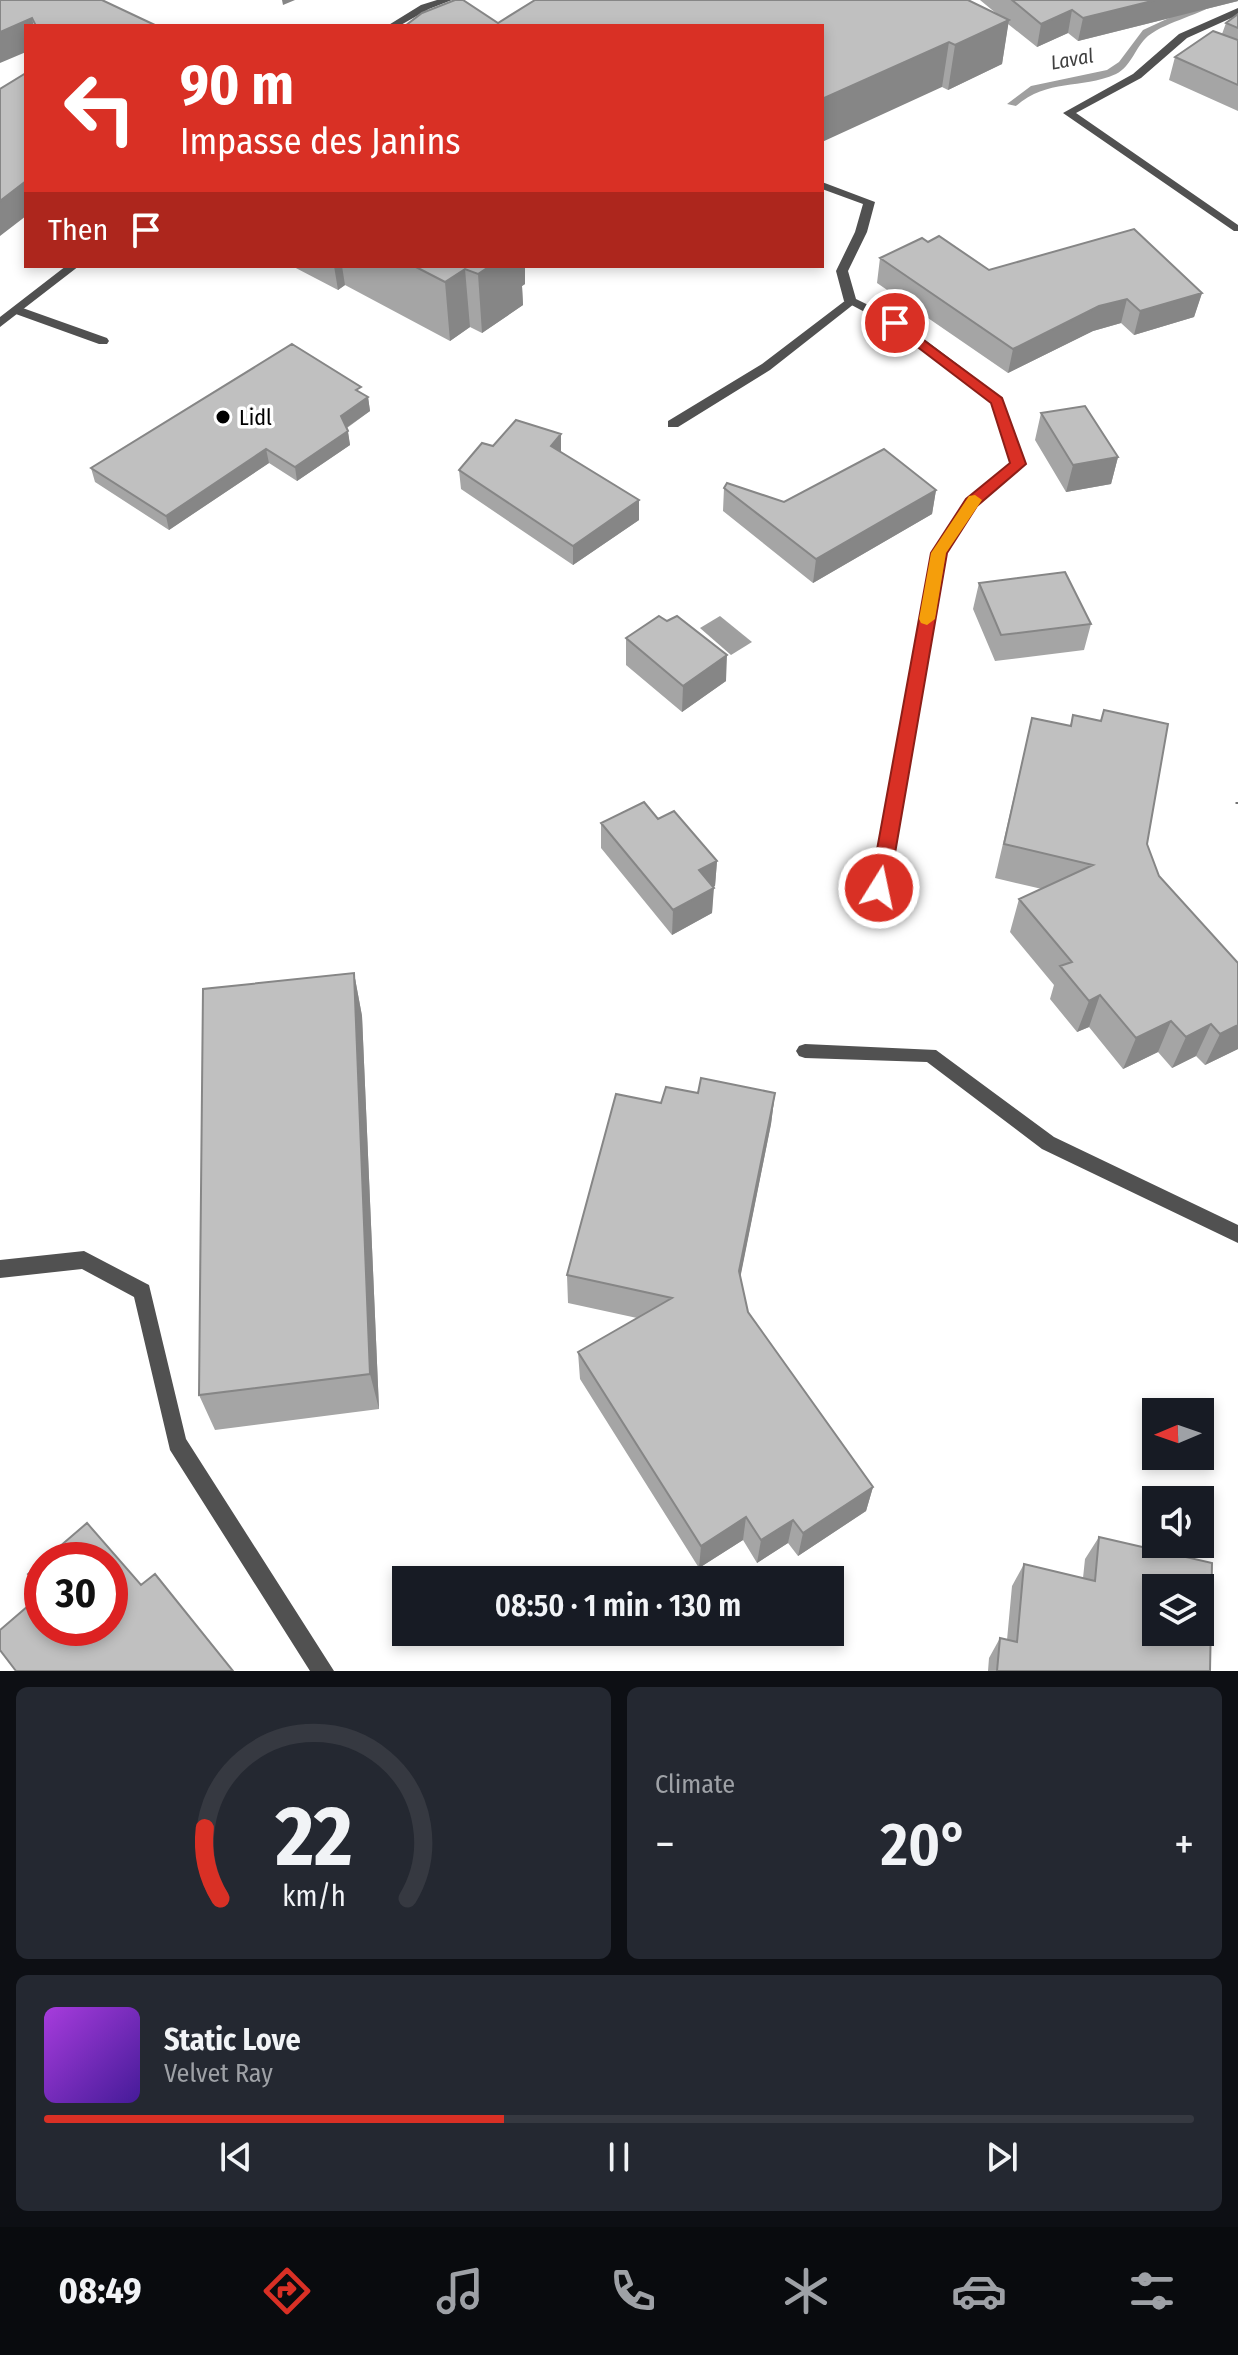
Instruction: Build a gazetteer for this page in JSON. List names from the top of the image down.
{
  "water": ["Laval"],
  "places": ["Lidl"],
  "north": "left",
  "page": {
    "turn": ["90 m", "Impasse des Janins"],
    "then": "Then",
    "limit": "30",
    "trip": "08:50 · 1 min · 130 m",
    "tile": "Climate",
    "heat": ["−", "20°", "+"],
    "song": ["Static Love", "Velvet Ray"],
    "tabs": "08:49",
    "gauge": ["22", "km/h"]
  }
}
